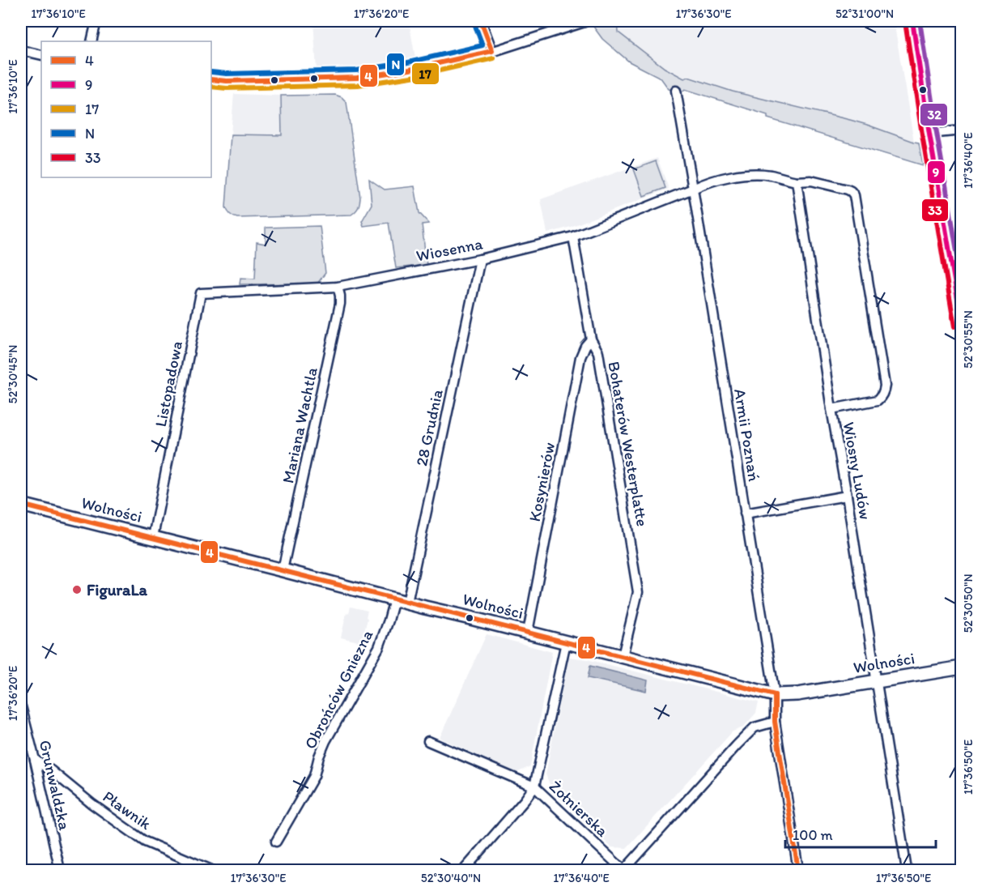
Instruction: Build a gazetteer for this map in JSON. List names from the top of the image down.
{
  "streets": {
    "street": [
      "Wiosenna",
      "Listopadowa",
      "Mariana Wachtla",
      "28 Grudnia",
      "Armii Poznań",
      "Bohaterów Westerplatte",
      "Wiosny Ludów",
      "Kosynierów",
      "Wolności",
      "Obrońców Gniezna",
      "Grunwaldzka",
      "Żołnierska",
      "Pławnik"
    ]
  },
  "crossings": [
    ["Wiosenna", "Listopadowa"],
    ["Wiosenna", "Mariana Wachtla"],
    ["Wiosenna", "28 Grudnia"],
    ["Wiosenna", "Armii Poznań"],
    ["Wiosenna", "Bohaterów Westerplatte"],
    ["Listopadowa", "Wolności"],
    ["Mariana Wachtla", "Wolności"],
    ["28 Grudnia", "Wolności"],
    ["Armii Poznań", "Wolności"],
    ["Bohaterów Westerplatte", "Kosynierów"],
    ["Bohaterów Westerplatte", "Wolności"],
    ["Wiosny Ludów", "Wolności"],
    ["Kosynierów", "Wolności"],
    ["Wolności", "Obrońców Gniezna"],
    ["Grunwaldzka", "Pławnik"]
  ],
  "places": ["FiguraLa"],
  "lines": [
    "transit line 4",
    "transit line 9",
    "transit line 32",
    "transit line 33",
    "transit line N",
    "transit line 17"
  ],
  "legend": [
    "4",
    "9",
    "17",
    "N",
    "33"
  ],
  "scale_bar": "100 m",
  "coordinates": [
    "17°36'10\"E",
    "17°36'20\"E",
    "17°36'30\"E",
    "52°31'00\"N",
    "17°36'40\"E",
    "52°30'55\"N",
    "52°30'45\"N",
    "52°30'50\"N",
    "17°36'50\"E",
    "52°30'40\"N"
  ]
}
